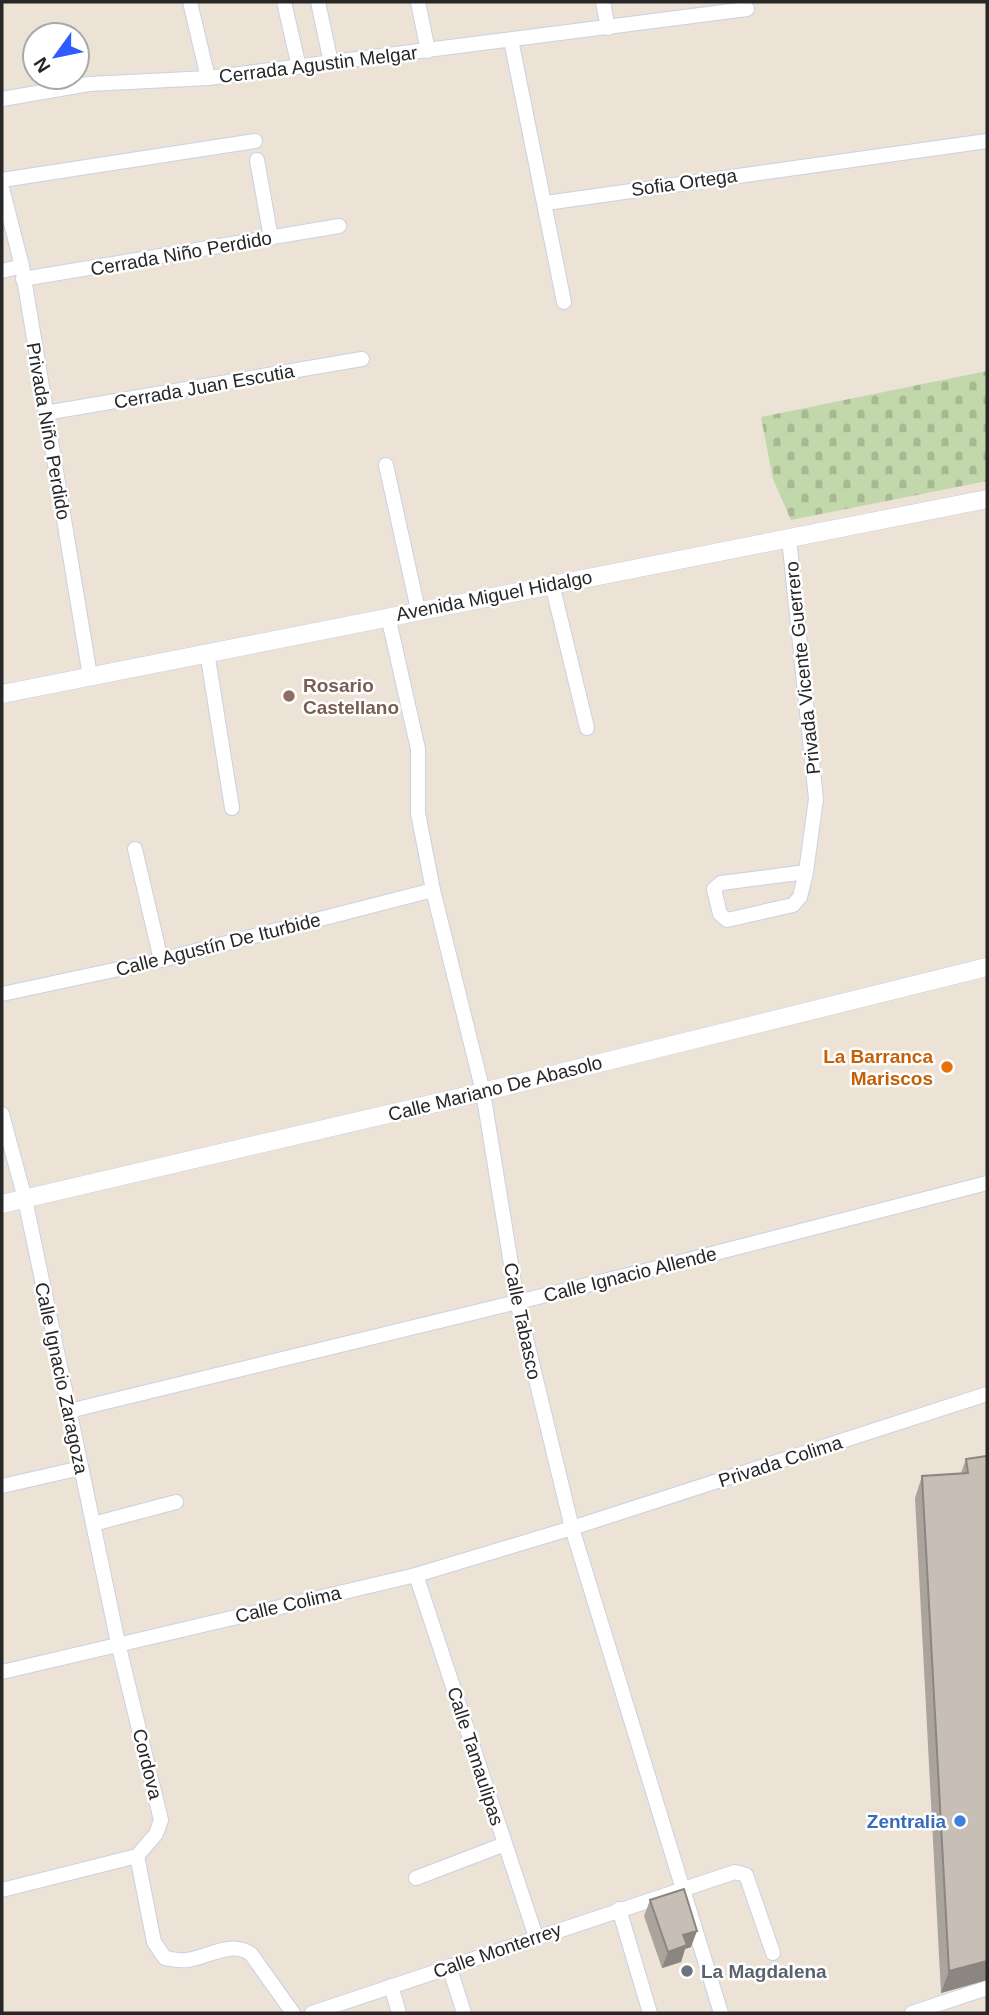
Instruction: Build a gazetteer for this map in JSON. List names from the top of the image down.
{
  "streets": {
    "street": [
      "Cerrada Agustin Melgar",
      "Sofia Ortega",
      "Cerrada Niño Perdido",
      "Cerrada Juan Escutia",
      "Privada Niño Perdido",
      "Avenida Miguel Hidalgo",
      "Privada Vicente Guerrero",
      "Calle Agustín De Iturbide",
      "Calle Mariano De Abasolo",
      "Calle Ignacio Allende",
      "Calle Tabasco",
      "Calle Ignacio Zaragoza",
      "Privada Colima",
      "Calle Colima",
      "Calle Tamaulipas",
      "Cordova",
      "Calle Monterrey"
    ]
  },
  "crossings": [
    ["Cerrada Niño Perdido", "Privada Niño Perdido"],
    ["Cerrada Juan Escutia", "Privada Niño Perdido"],
    ["Privada Niño Perdido", "Avenida Miguel Hidalgo"],
    ["Avenida Miguel Hidalgo", "Privada Vicente Guerrero"],
    ["Avenida Miguel Hidalgo", "Calle Tabasco"],
    ["Calle Agustín De Iturbide", "Calle Tabasco"],
    ["Calle Mariano De Abasolo", "Calle Tabasco"],
    ["Calle Mariano De Abasolo", "Calle Ignacio Zaragoza"],
    ["Calle Ignacio Allende", "Calle Tabasco"],
    ["Calle Ignacio Allende", "Calle Ignacio Zaragoza"],
    ["Calle Tabasco", "Privada Colima"],
    ["Calle Tabasco", "Calle Colima"],
    ["Calle Tabasco", "Calle Monterrey"],
    ["Calle Ignacio Zaragoza", "Calle Colima"],
    ["Calle Ignacio Zaragoza", "Cordova"],
    ["Privada Colima", "Calle Colima"],
    ["Calle Colima", "Calle Tamaulipas"],
    ["Calle Colima", "Cordova"],
    ["Calle Tamaulipas", "Calle Monterrey"]
  ],
  "places": [
    "Rosario Castellano",
    "La Barranca Mariscos",
    "Zentralia",
    "La Magdalena"
  ],
  "north": "bottom left"
}
